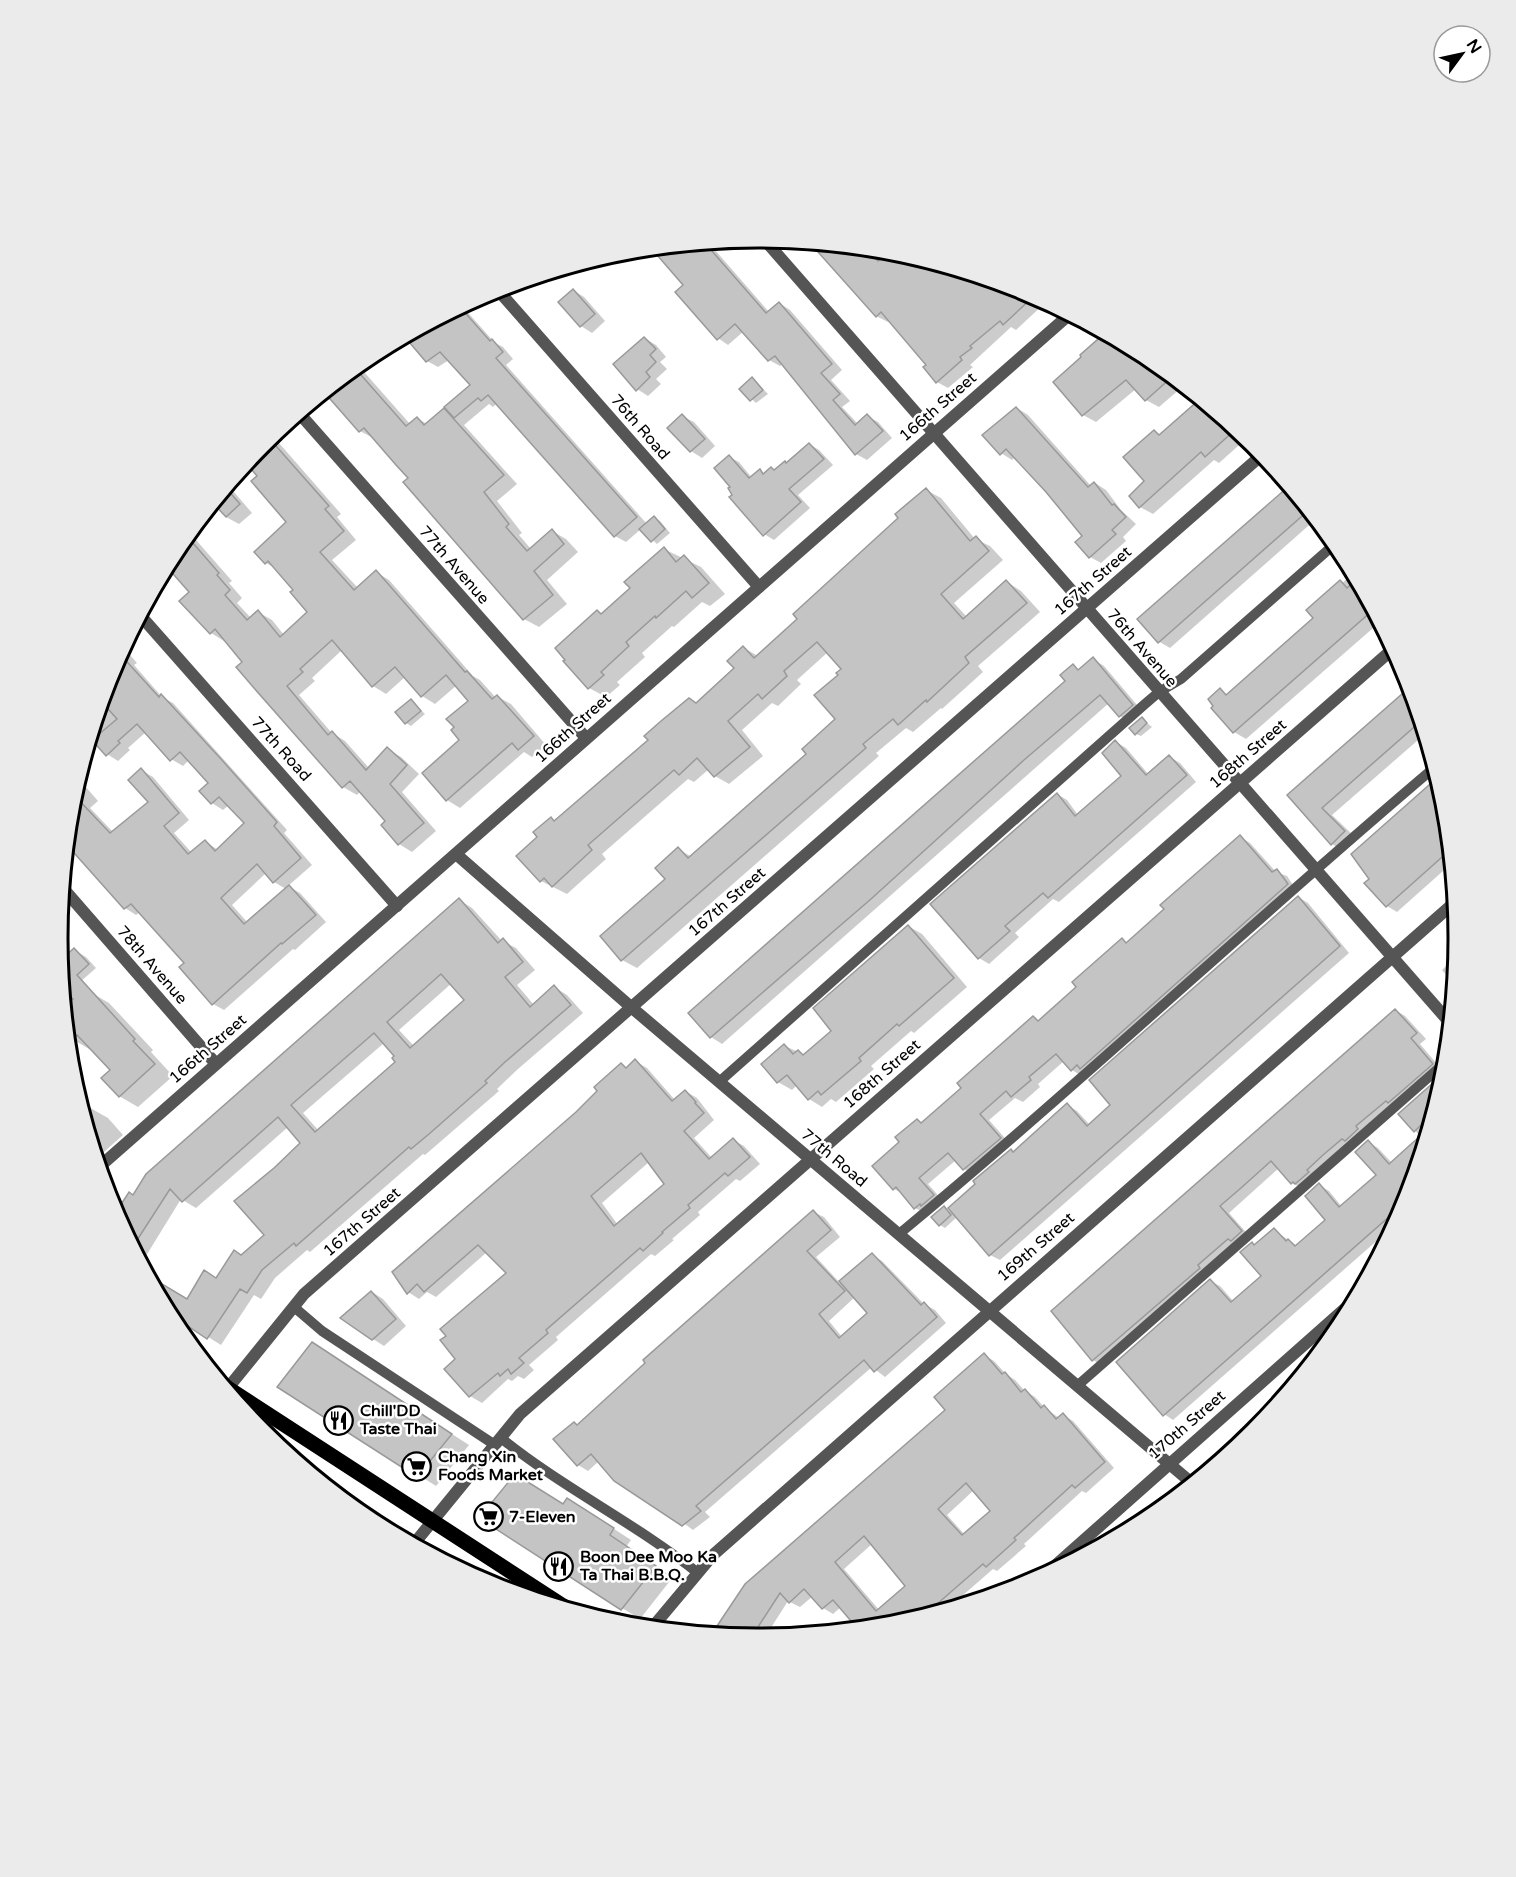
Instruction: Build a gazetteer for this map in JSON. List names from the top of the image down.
{
  "streets": {
    "street": [
      "166th Street",
      "76th Road",
      "77th Avenue",
      "167th Street",
      "76th Avenue",
      "77th Road",
      "168th Street",
      "78th Avenue",
      "169th Street",
      "170th Street"
    ]
  },
  "crossings": [
    ["166th Street", "76th Road"],
    ["166th Street", "77th Avenue"],
    ["166th Street", "76th Avenue"],
    ["166th Street", "77th Road"],
    ["166th Street", "78th Avenue"],
    ["167th Street", "76th Avenue"],
    ["167th Street", "77th Road"],
    ["76th Avenue", "168th Street"],
    ["76th Avenue", "169th Street"],
    ["77th Road", "168th Street"],
    ["77th Road", "169th Street"],
    ["77th Road", "170th Street"]
  ],
  "places": {
    "restaurant": ["Chill'DD Taste Thai", "Boon Dee Moo Ka Ta Thai B.B.Q."],
    "supermarket": ["Chang Xin Foods Market", "7-Eleven"]
  },
  "north": "top right"
}
